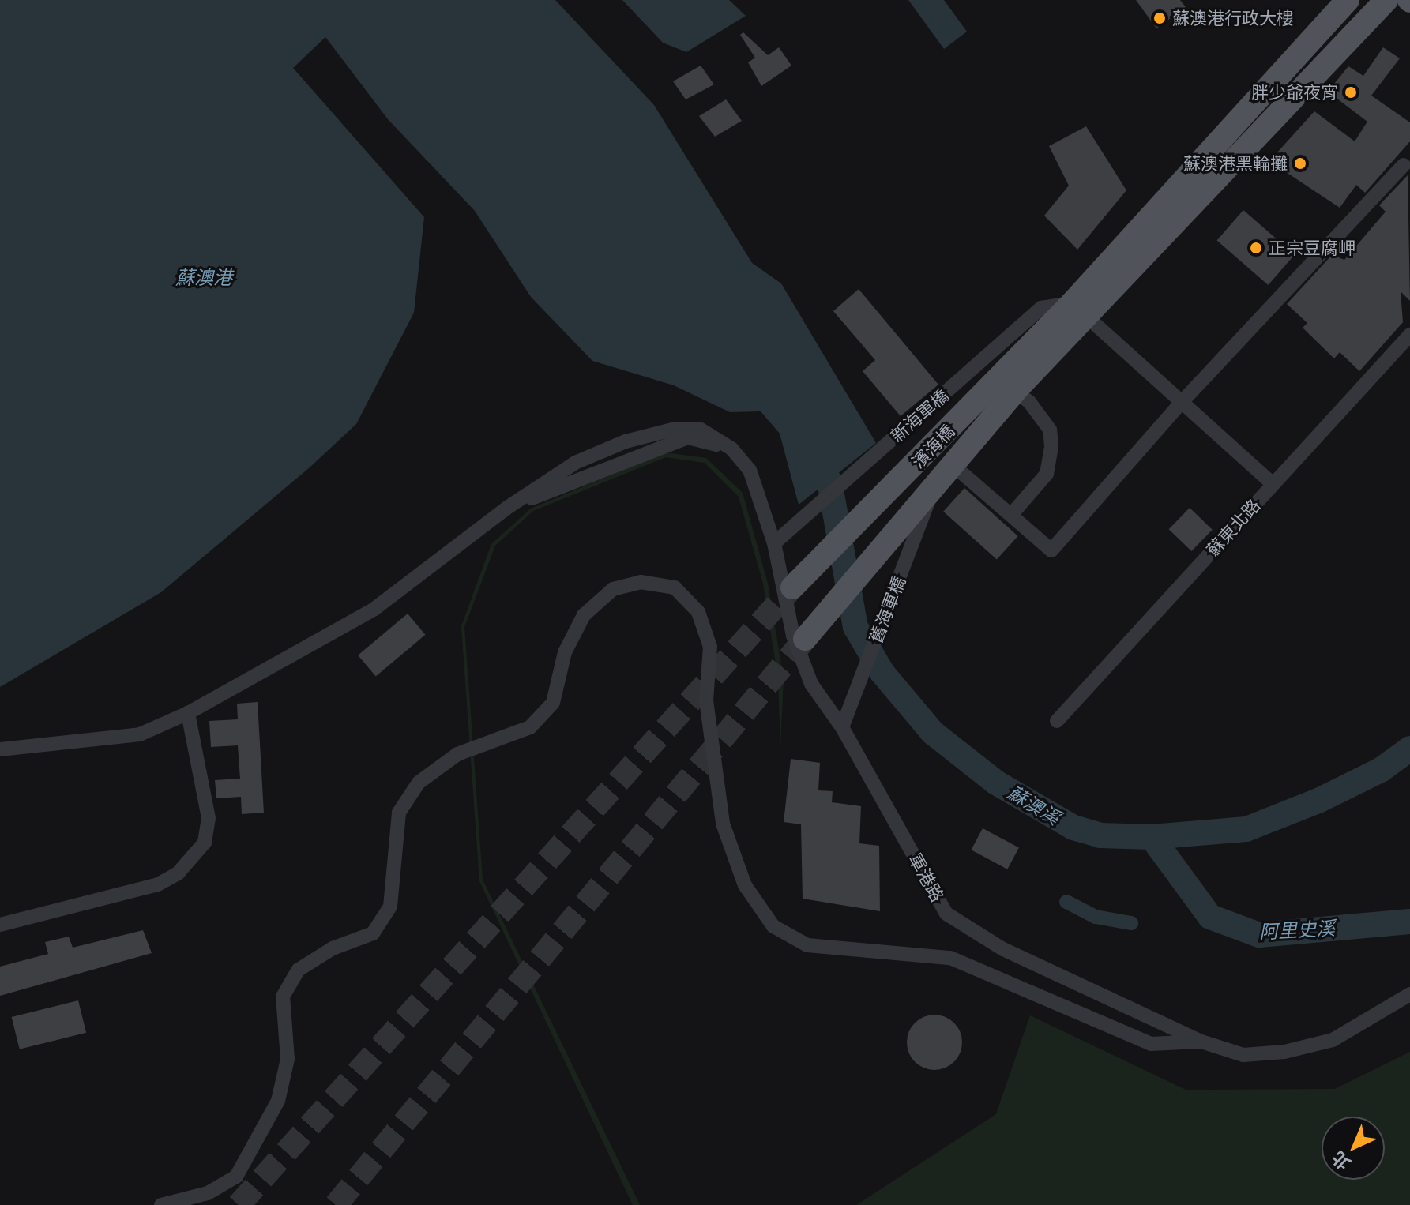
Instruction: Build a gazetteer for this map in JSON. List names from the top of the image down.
{
  "streets": {
    "main road": ["濱海橋"],
    "street": [
      "新海軍橋",
      "蘇東北路",
      "舊海軍橋",
      "軍港路"
    ]
  },
  "crossings": [
    ["新海軍橋", "濱海橋"],
    ["新海軍橋", "軍港路"],
    ["舊海軍橋", "軍港路"]
  ],
  "water": ["蘇澳港", "蘇澳溪", "阿里史溪"],
  "places": [
    "蘇澳港行政大樓",
    "胖少爺夜宵",
    "蘇澳港黑輪攤",
    "正宗豆腐岬"
  ],
  "north": "bottom left"
}
